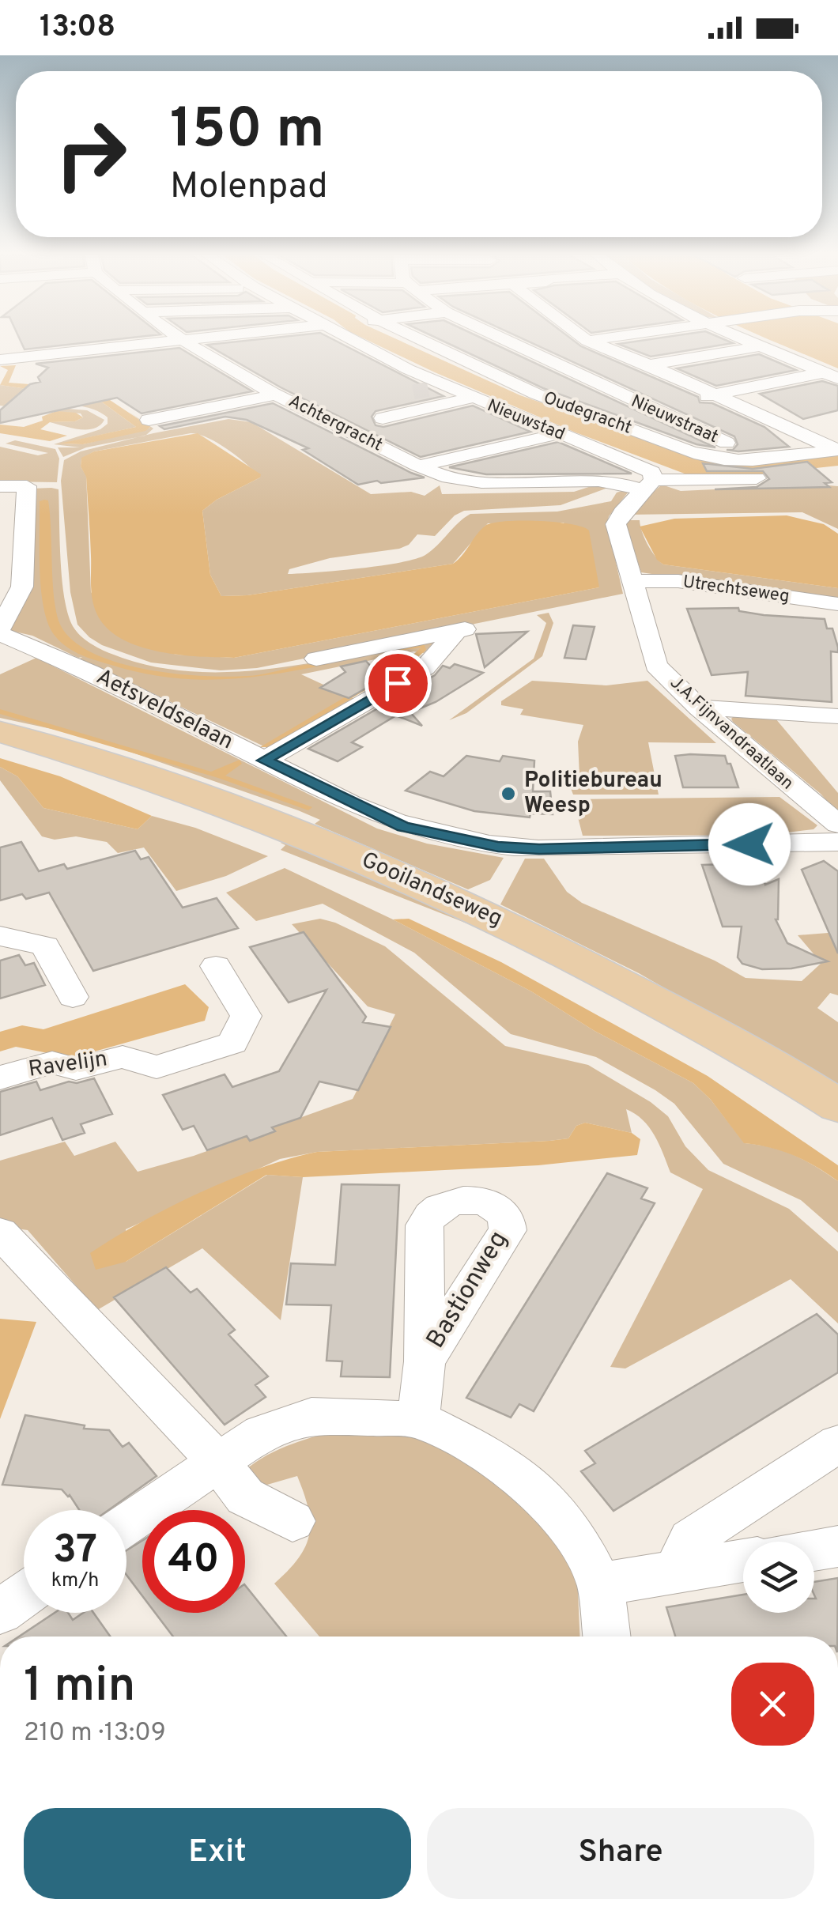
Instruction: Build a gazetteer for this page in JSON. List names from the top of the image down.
{
  "streets": {
    "main road": ["Gooilandseweg"],
    "street": [
      "Oudegracht",
      "Nieuwstraat",
      "Nieuwstad",
      "Achtergracht",
      "Utrechtseweg",
      "Aetsveldselaan",
      "J.A.Fijnvandraatlaan",
      "Ravelijn",
      "Bastionweg"
    ]
  },
  "crossings": [
    ["Oudegracht", "Nieuwstraat"],
    ["Nieuwstad", "Achtergracht"],
    ["Utrechtseweg", "J.A.Fijnvandraatlaan"]
  ],
  "places": ["Politiebureau Weesp"],
  "page": {
    "status": "13:08",
    "turn": ["150 m", "Molenpad"],
    "speed": "37 km/h",
    "limit": "40",
    "heading": ["1 min", "210 m · 13:09"],
    "buttons": ["Exit", "Share"]
  }
}
